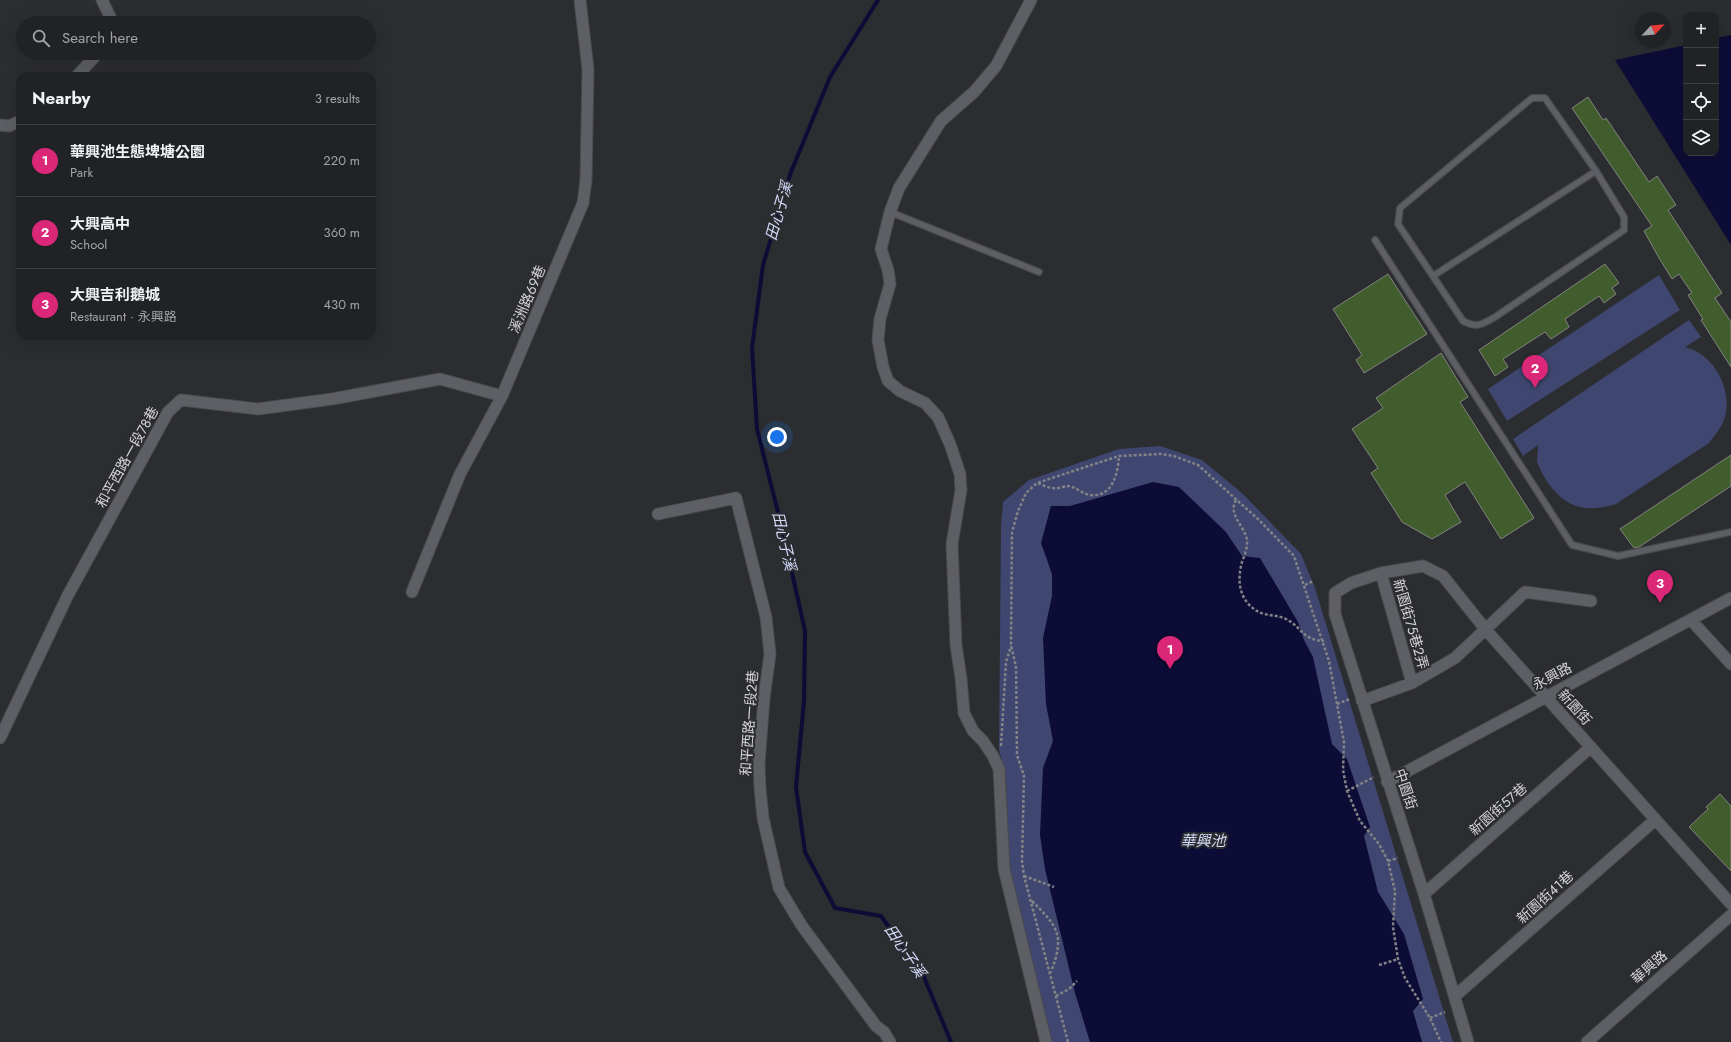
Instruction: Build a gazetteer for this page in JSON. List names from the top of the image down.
{
  "streets": {
    "street": [
      "溪洲路69巷",
      "和平西路一段78巷",
      "新園街75巷2弄",
      "永興路",
      "新園街",
      "和平西路一段2巷",
      "中園街",
      "新園街57巷",
      "新園街41巷",
      "華興路"
    ]
  },
  "crossings": [
    ["溪洲路69巷", "和平西路一段78巷"],
    ["新園街75巷2弄", "新園街"],
    ["新園街75巷2弄", "中園街"],
    ["永興路", "新園街"],
    ["永興路", "中園街"],
    ["新園街", "中園街"],
    ["新園街", "新園街57巷"],
    ["新園街", "新園街41巷"],
    ["中園街", "新園街57巷"],
    ["中園街", "新園街41巷"]
  ],
  "water": ["田心子溪", "華興池"],
  "north": "top right",
  "page": {
    "map_buttons": ["+", "−"],
    "search": "Search here",
    "heading": ["Nearby", "3 results"],
    "list": [
      {
        "mark": "1",
        "name": "華興池生態埤塘公園",
        "note": "Park",
        "value": "220 m"
      },
      {
        "mark": "2",
        "name": "大興高中",
        "note": "School",
        "value": "360 m"
      },
      {
        "mark": "3",
        "name": "大興吉利鵝城",
        "note": "Restaurant · 永興路",
        "value": "430 m"
      }
    ],
    "pins": ["2", "3", "1"]
  }
}
